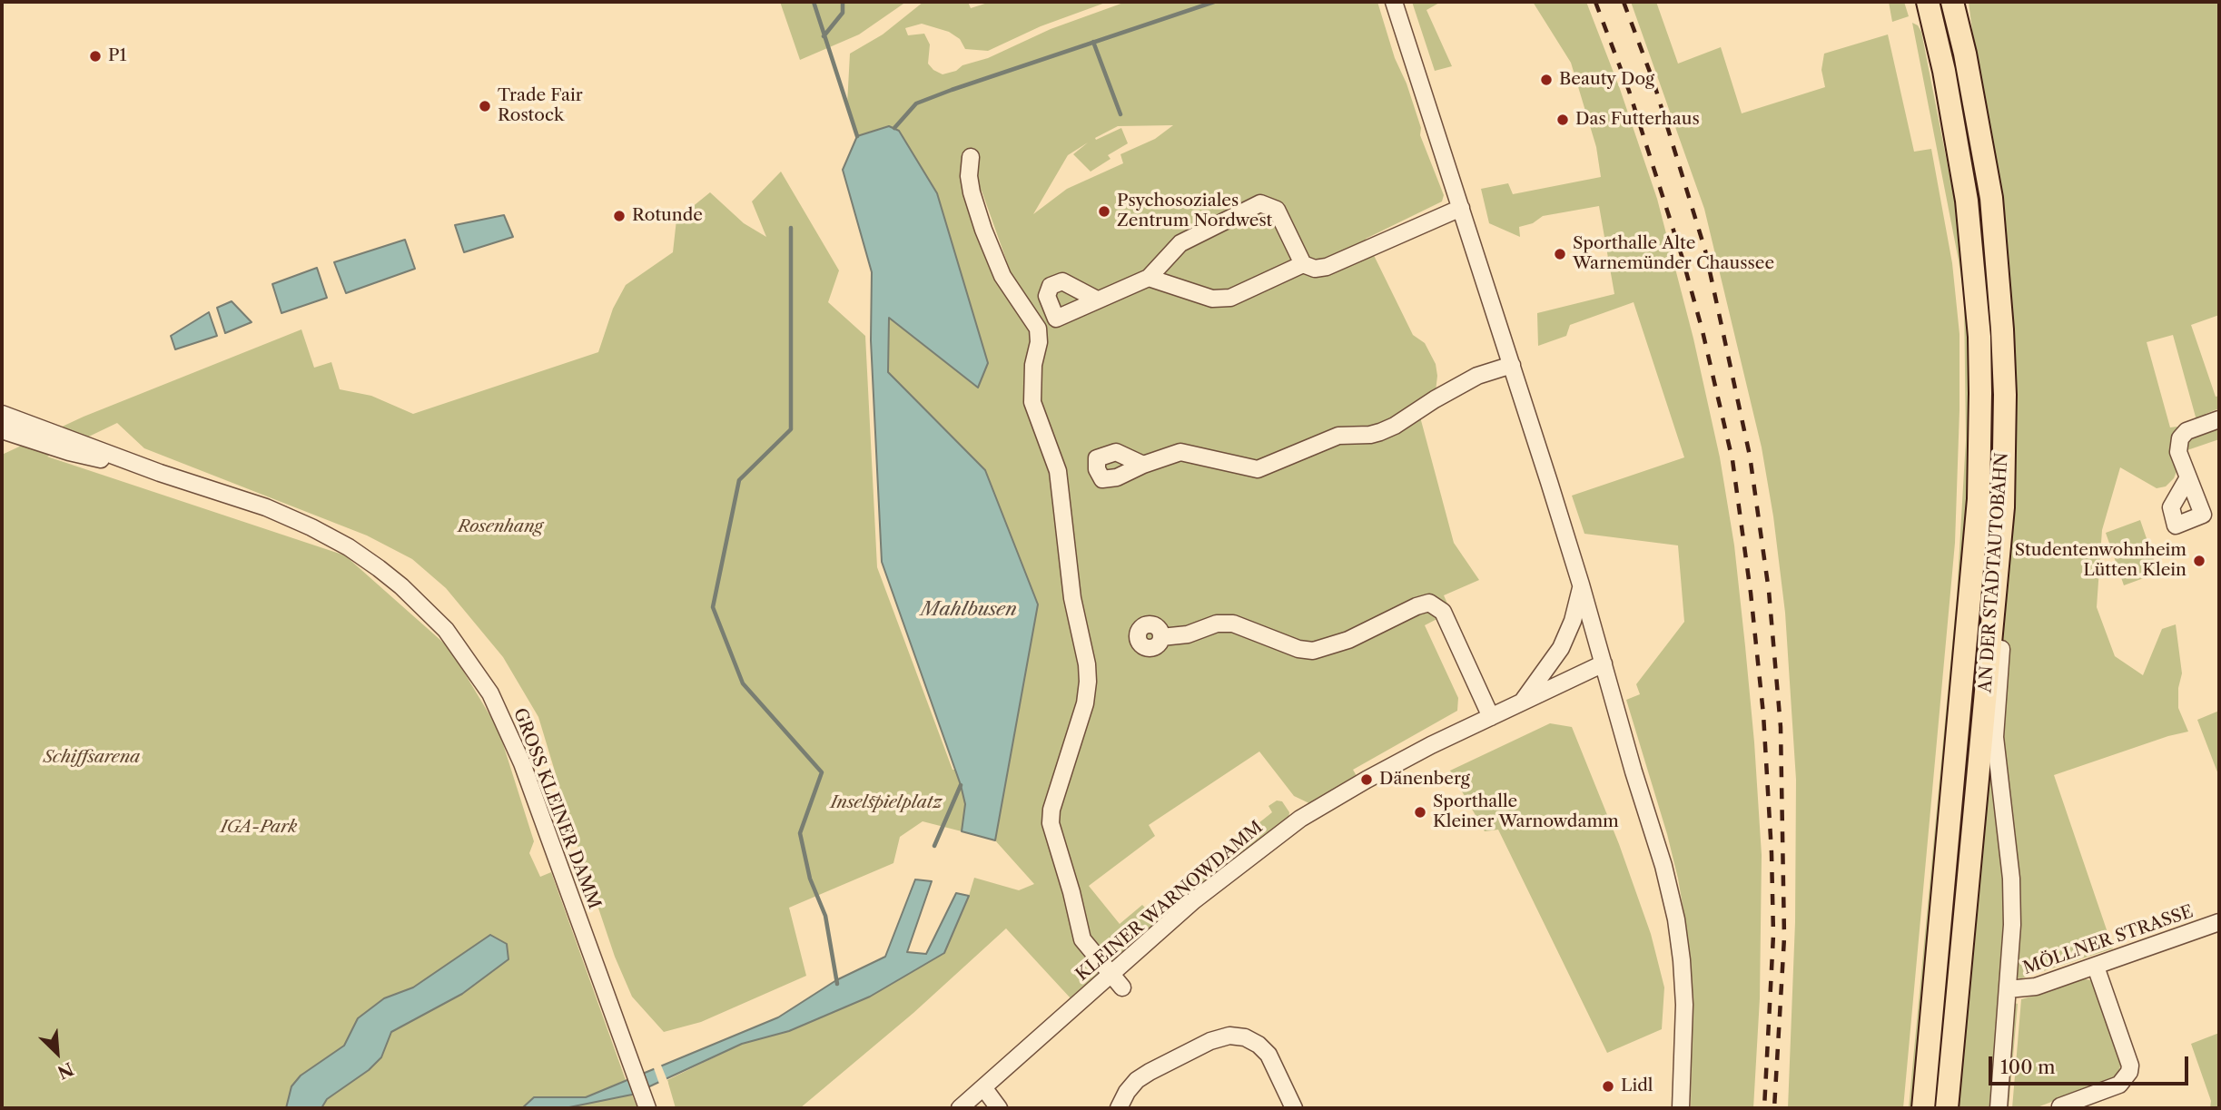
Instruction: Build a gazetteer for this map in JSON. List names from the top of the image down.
{
  "streets": {
    "highway": ["AN DER STADTAUTOBAHN"],
    "street": ["GROSS KLEINER DAMM", "KLEINER WARNOWDAMM", "MÖLLNER STRASSE"]
  },
  "water": ["Mahlbusen"],
  "parks": [
    "Rosenhang",
    "Schiffsarena",
    "Inselspielplatz",
    "IGA-Park"
  ],
  "places": [
    "P1",
    "Beauty Dog",
    "Trade Fair Rostock",
    "Das Futterhaus",
    "Psychosoziales Zentrum Nordwest",
    "Rotunde",
    "Sporthalle Alte Warnemünder Chaussee",
    "Studentenwohnheim Lütten Klein",
    "Dänenberg",
    "Sporthalle Kleiner Warnowdamm",
    "Lidl"
  ],
  "scale_bar": "100 m",
  "north": "bottom right"
}
